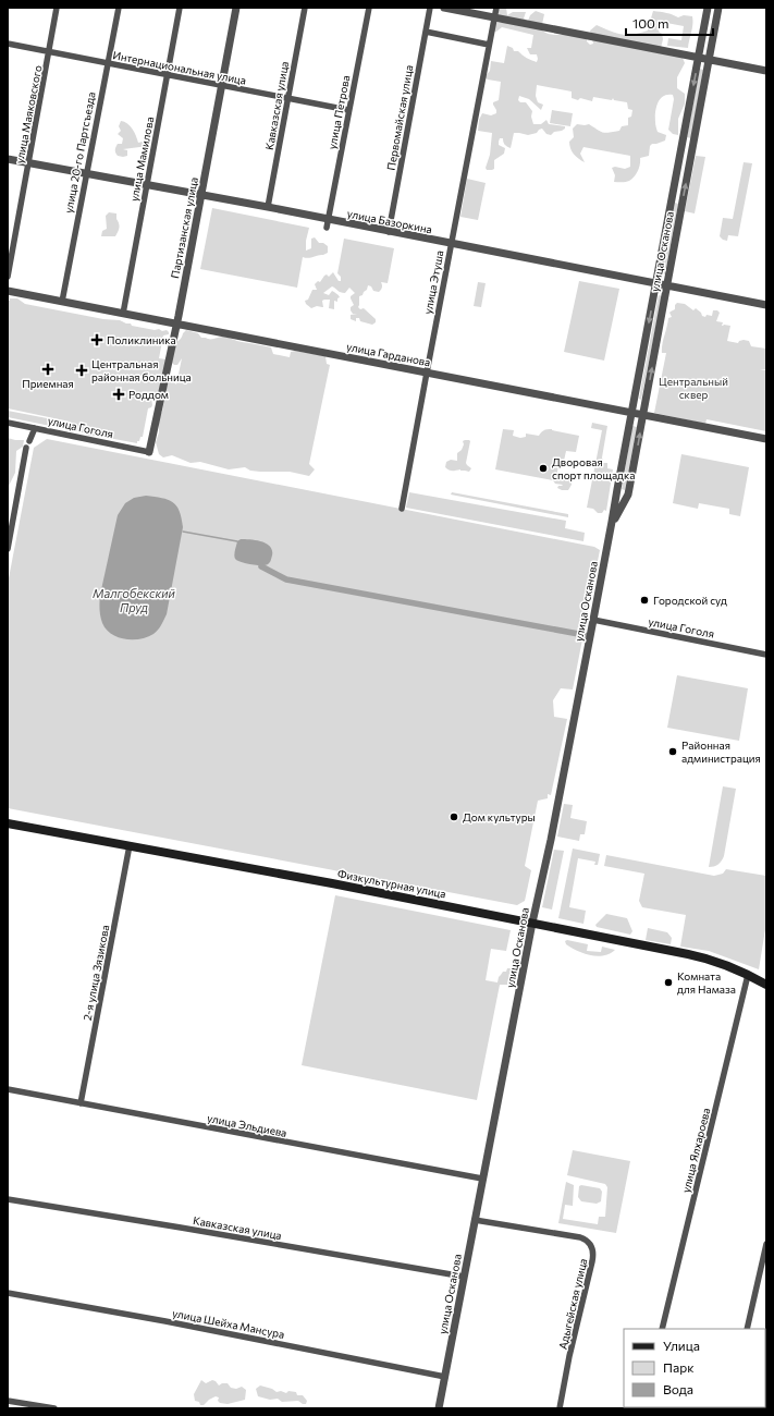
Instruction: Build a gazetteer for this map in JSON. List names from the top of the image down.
{
  "streets": {
    "main road": ["Физкультурная улица"],
    "street": [
      "Интернациональная улица",
      "Кавказская улица",
      "улица Петрова",
      "улица Маяковского",
      "Первомайская улица",
      "улица 20-го Партсъезда",
      "улица Мамилова",
      "улица Базоркина",
      "Партизанская улица",
      "улица Осканова",
      "улица Этуша",
      "улица Гарданова",
      "улица Гоголя",
      "2-я улица Зязикова",
      "улица Эльдиева",
      "улица Ялхароева",
      "Адыгейская улица",
      "улица Шейха Мансура"
    ]
  },
  "crossings": [
    ["Интернациональная улица", "Кавказская улица"],
    ["Интернациональная улица", "улица Петрова"],
    ["Интернациональная улица", "улица Маяковского"],
    ["Интернациональная улица", "улица 20-го Партсъезда"],
    ["Интернациональная улица", "улица Мамилова"],
    ["Интернациональная улица", "Партизанская улица"],
    ["Кавказская улица", "улица Базоркина"],
    ["Кавказская улица", "улица Осканова"],
    ["улица Петрова", "улица Базоркина"],
    ["улица Маяковского", "улица Базоркина"],
    ["Первомайская улица", "улица Базоркина"],
    ["улица 20-го Партсъезда", "улица Базоркина"],
    ["улица 20-го Партсъезда", "улица Гарданова"],
    ["улица Мамилова", "улица Базоркина"],
    ["улица Мамилова", "улица Гарданова"],
    ["улица Базоркина", "Партизанская улица"],
    ["улица Базоркина", "улица Осканова"],
    ["улица Базоркина", "улица Этуша"],
    ["Партизанская улица", "улица Гарданова"],
    ["Партизанская улица", "улица Гоголя"],
    ["улица Осканова", "улица Гарданова"],
    ["улица Осканова", "улица Гоголя"],
    ["улица Осканова", "Физкультурная улица"],
    ["улица Осканова", "улица Эльдиева"],
    ["улица Осканова", "Адыгейская улица"],
    ["улица Осканова", "улица Шейха Мансура"],
    ["улица Этуша", "улица Гарданова"],
    ["Физкультурная улица", "2-я улица Зязикова"],
    ["Физкультурная улица", "улица Ялхароева"],
    ["2-я улица Зязикова", "улица Эльдиева"]
  ],
  "water": ["Малгобекский Пруд"],
  "parks": ["Центральный сквер"],
  "places": {
    "health": [
      "Поликлиника",
      "Приемная",
      "Центральная районная больница",
      "Роддом"
    ],
    "other": [
      "Дворовая спорт площадка",
      "Городской суд",
      "Районная администрация",
      "Дом культуры",
      "Комната для Намаза"
    ]
  },
  "legend": ["Улица", "Парк", "Вода"],
  "scale_bar": "100 m"
}
